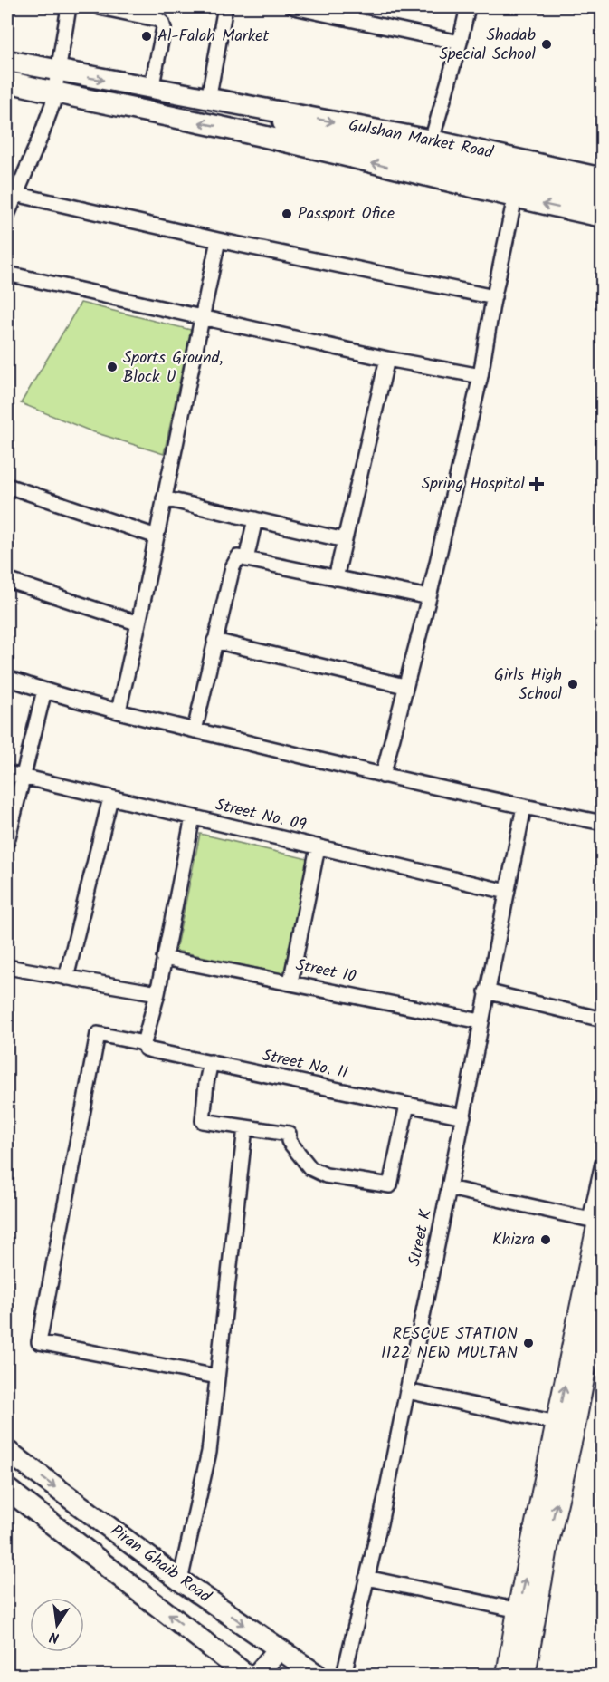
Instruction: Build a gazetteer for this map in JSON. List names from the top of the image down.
{
  "streets": {
    "main road": ["Gulshan Market Road", "Piran Ghaib Road"],
    "street": [
      "Street No. 09",
      "Street 10",
      "Street No. 11",
      "Street K"
    ]
  },
  "crossings": [
    ["Street No. 09", "Street K"],
    ["Street 10", "Street K"],
    ["Street No. 11", "Street K"]
  ],
  "places": {
    "other": [
      "Al-Falah Market",
      "Shadab Special School",
      "Passport Ofice",
      "Sports Ground, Block U",
      "Girls High School",
      "Khizra",
      "RESCUE STATION 1122 NEW MULTAN"
    ],
    "health": ["Spring Hospital"]
  },
  "north": "bottom"
}
